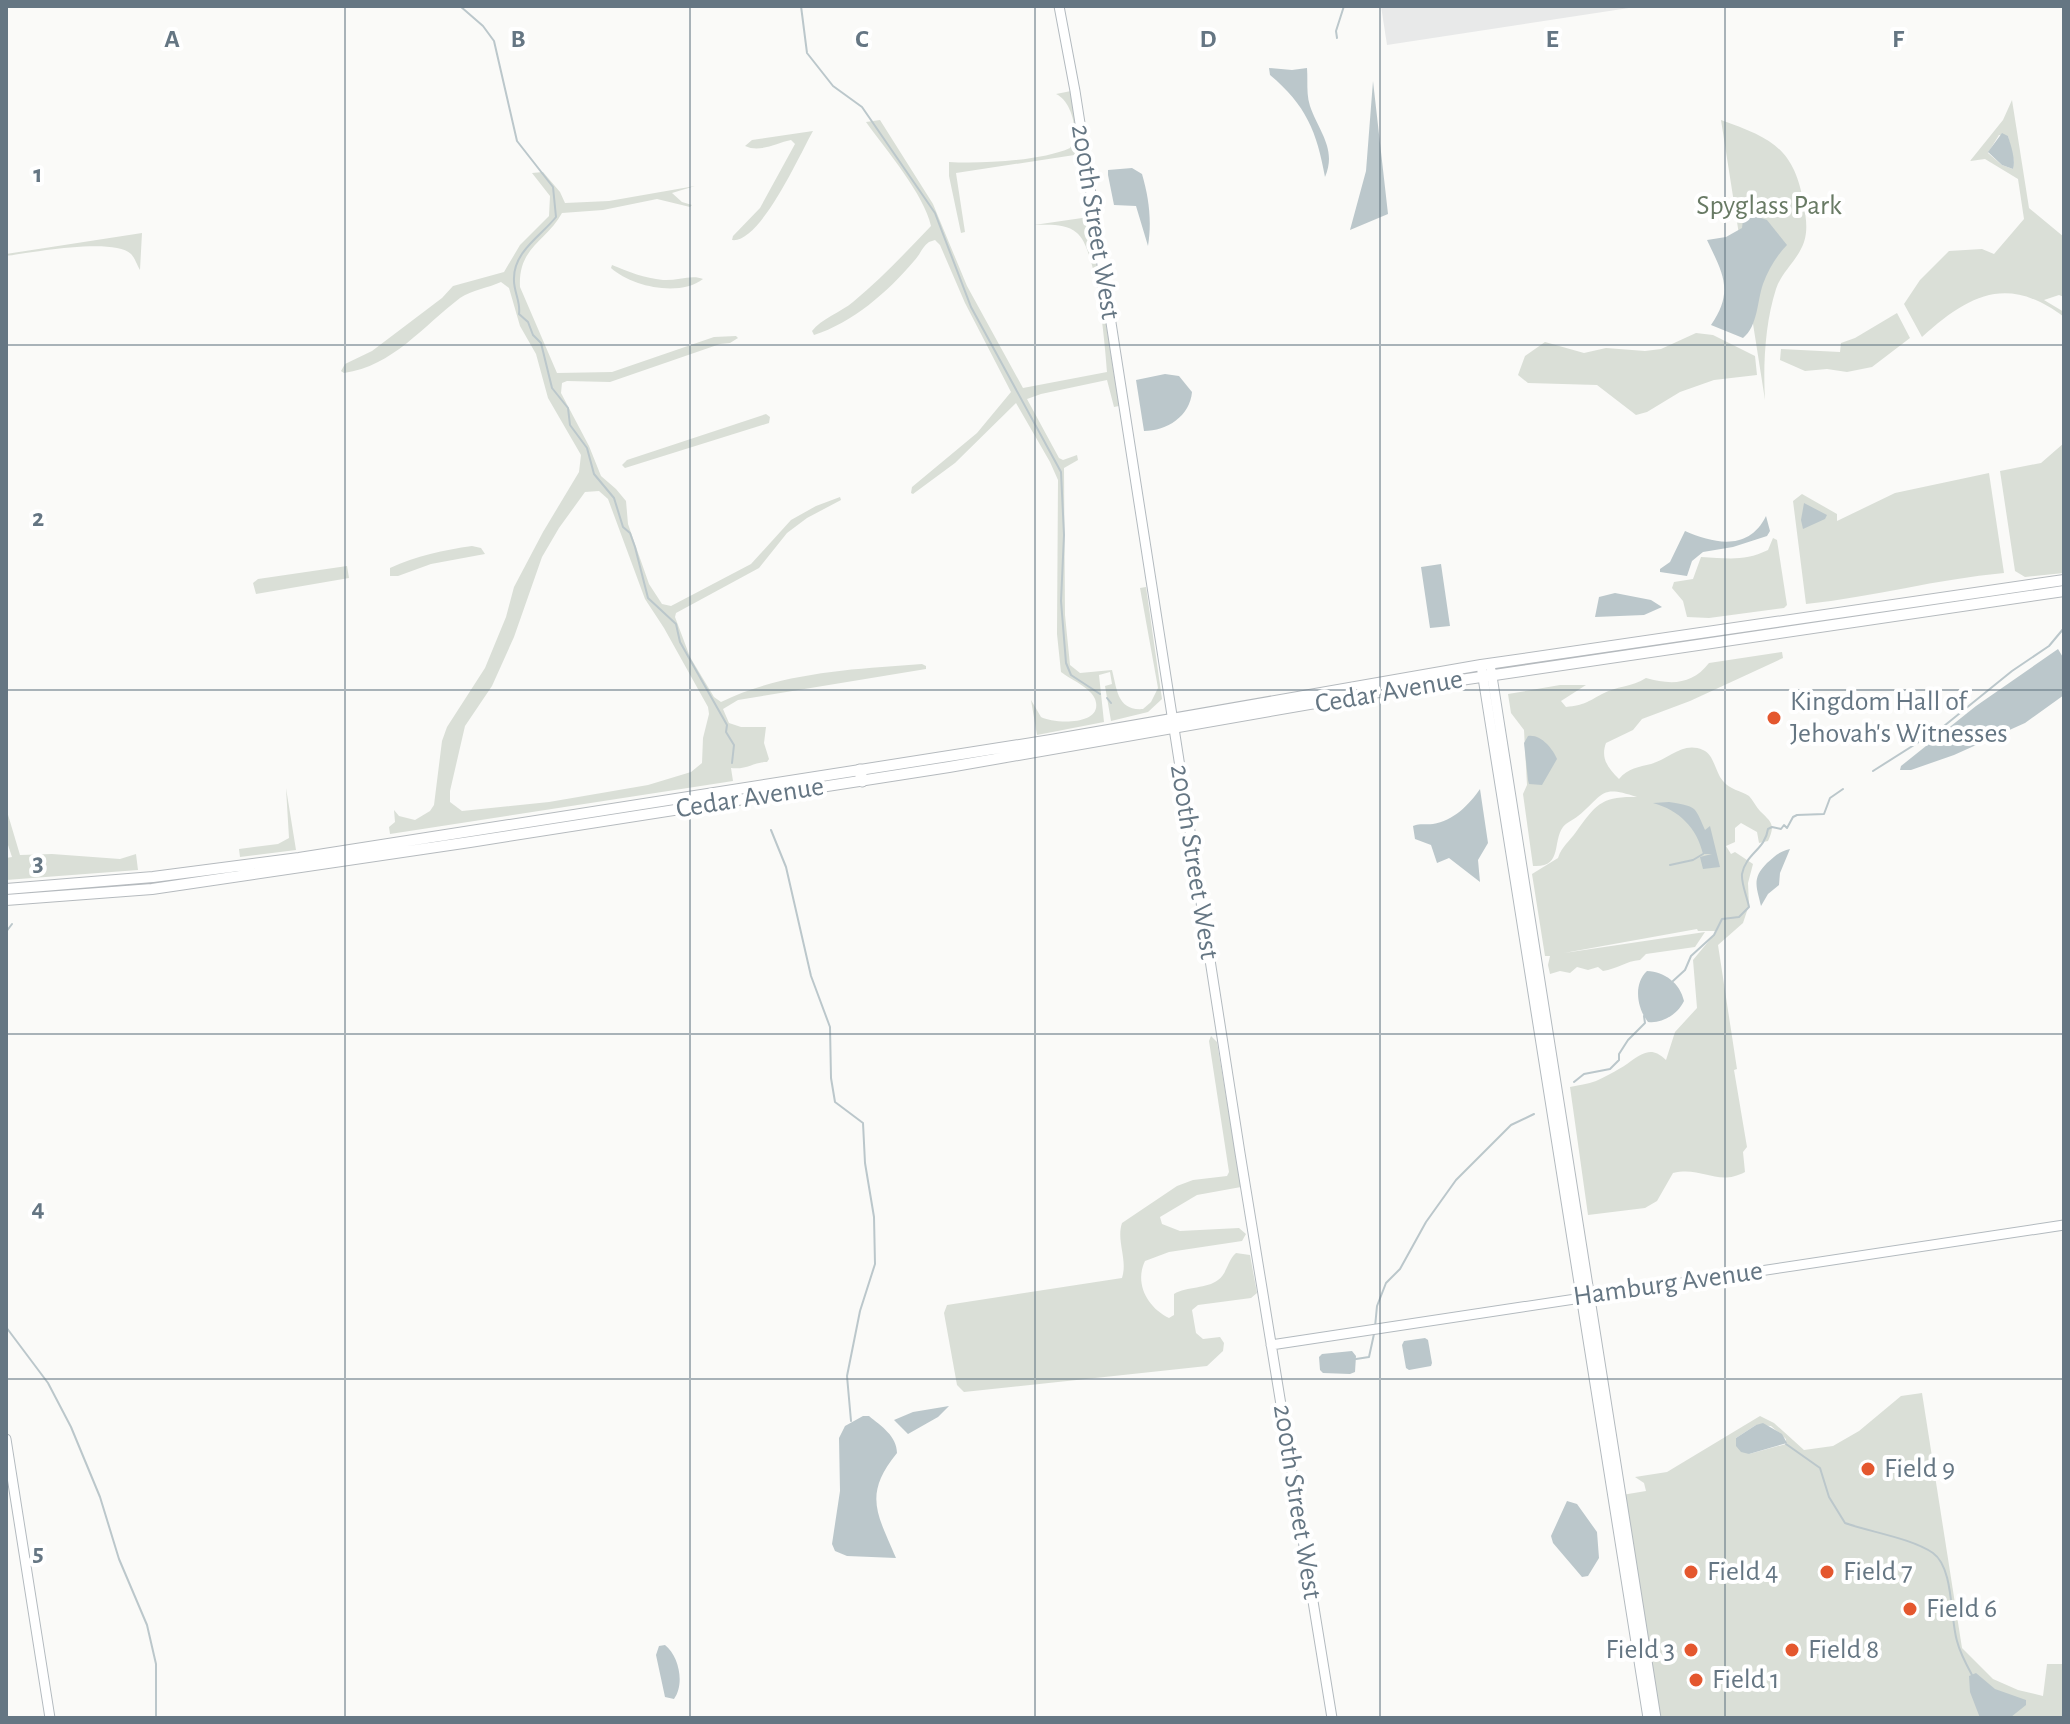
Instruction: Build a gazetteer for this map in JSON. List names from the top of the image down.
{
  "streets": {
    "main road": ["Cedar Avenue"],
    "street": ["200th Street West", "Hamburg Avenue"]
  },
  "crossings": [
    ["200th Street West", "Cedar Avenue"],
    ["200th Street West", "Hamburg Avenue"]
  ],
  "parks": ["Spyglass Park"],
  "places": [
    "Kingdom Hall of Jehovah's Witnesses",
    "Field 9",
    "Field 4",
    "Field 7",
    "Field 6",
    "Field 3",
    "Field 8",
    "Field 1"
  ],
  "grid": {
    "columns": [
      "A",
      "B",
      "C",
      "D",
      "E",
      "F"
    ],
    "rows": [
      "1",
      "2",
      "3",
      "4",
      "5"
    ]
  }
}
